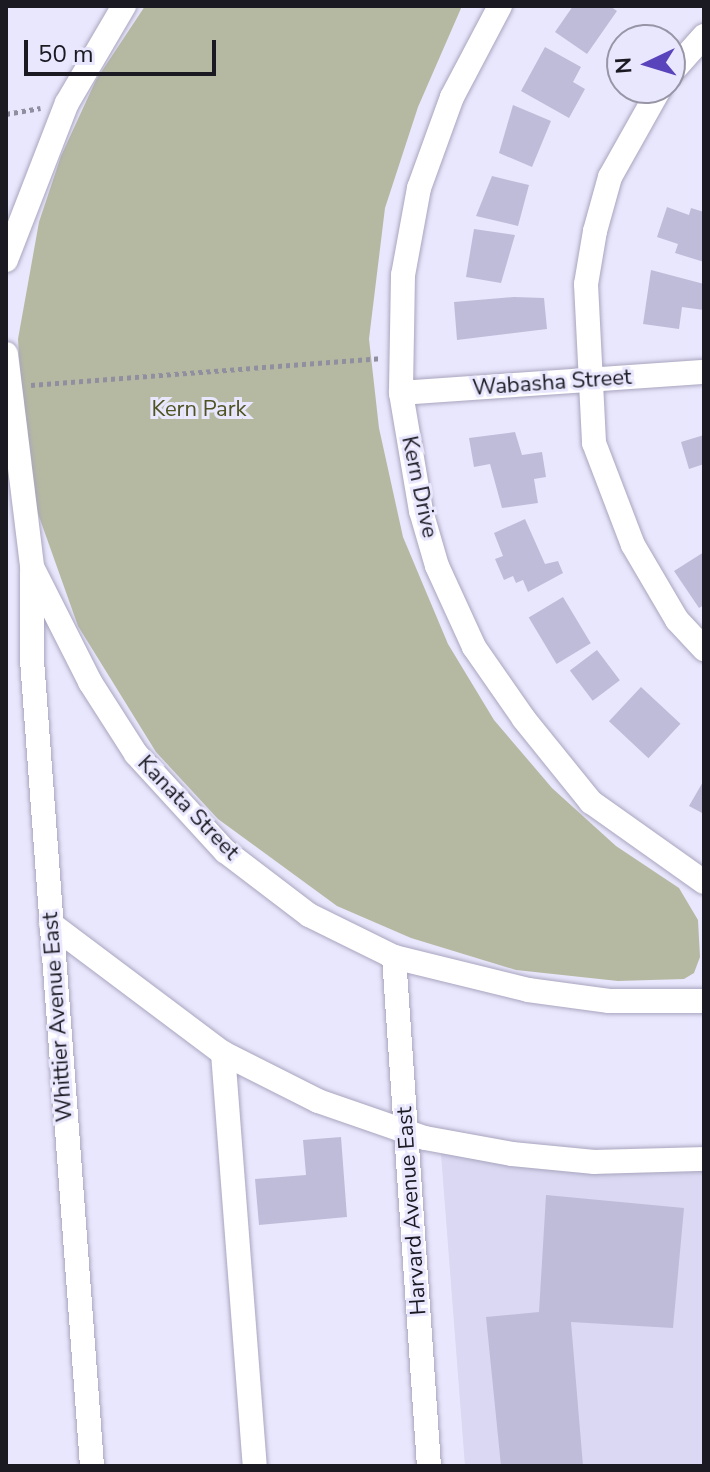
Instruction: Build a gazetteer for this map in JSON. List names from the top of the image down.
{
  "streets": {
    "street": [
      "Wabasha Street",
      "Kern Drive",
      "Kanata Street",
      "Whittier Avenue East",
      "Harvard Avenue East"
    ]
  },
  "crossings": [
    ["Wabasha Street", "Kern Drive"],
    ["Kanata Street", "Whittier Avenue East"],
    ["Kanata Street", "Harvard Avenue East"]
  ],
  "parks": ["Kern Park"],
  "scale_bar": "50 m",
  "north": "left"
}
